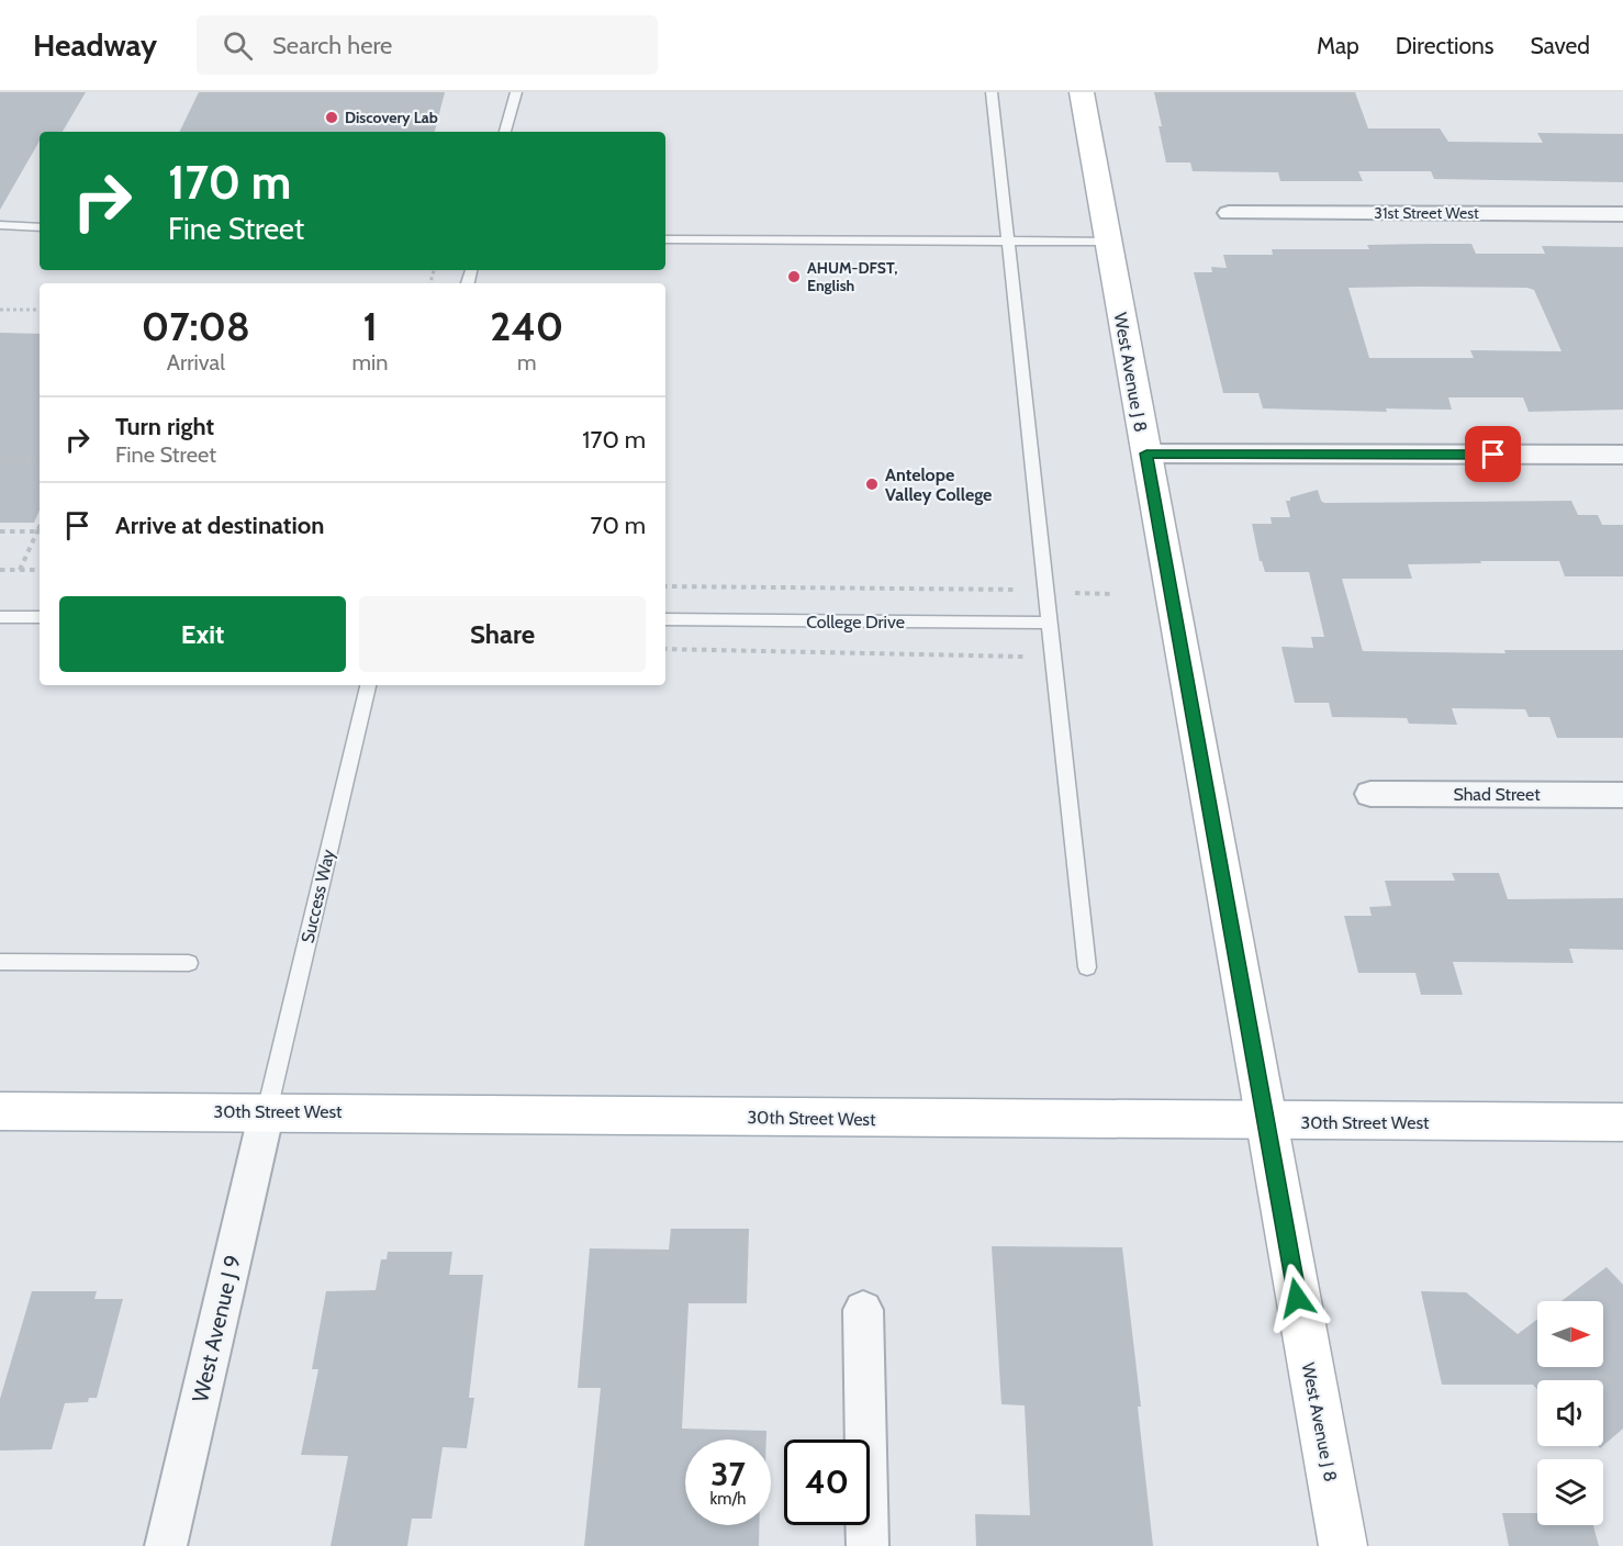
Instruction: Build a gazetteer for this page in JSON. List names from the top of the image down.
{
  "streets": {
    "street": [
      "31st Street West",
      "West Avenue J 8",
      "Shad Street",
      "30th Street West",
      "West Avenue J 9"
    ],
    "lane": ["College Drive", "Success Way"]
  },
  "crossings": [
    ["West Avenue J 8", "30th Street West"],
    ["Success Way", "30th Street West"],
    ["Success Way", "West Avenue J 9"],
    ["30th Street West", "West Avenue J 9"]
  ],
  "places": ["Discovery Lab", "AHUM-DFST, English", "Antelope Valley College"],
  "north": "right",
  "page": {
    "header": "Headway",
    "search": "Search here",
    "nav": ["Map", "Directions", "Saved"],
    "turn": ["170 m", "Fine Street"],
    "eta": [
      "07:08",
      "Arrival",
      "1",
      "min",
      "240",
      "m"
    ],
    "list": [
      {
        "name": "Turn right",
        "note": "Fine Street",
        "value": "170 m"
      },
      {
        "name": "Arrive at destination",
        "value": "70 m"
      }
    ],
    "buttons": ["Exit", "Share"],
    "speed": "37 km/h",
    "limit": "40"
  }
}
